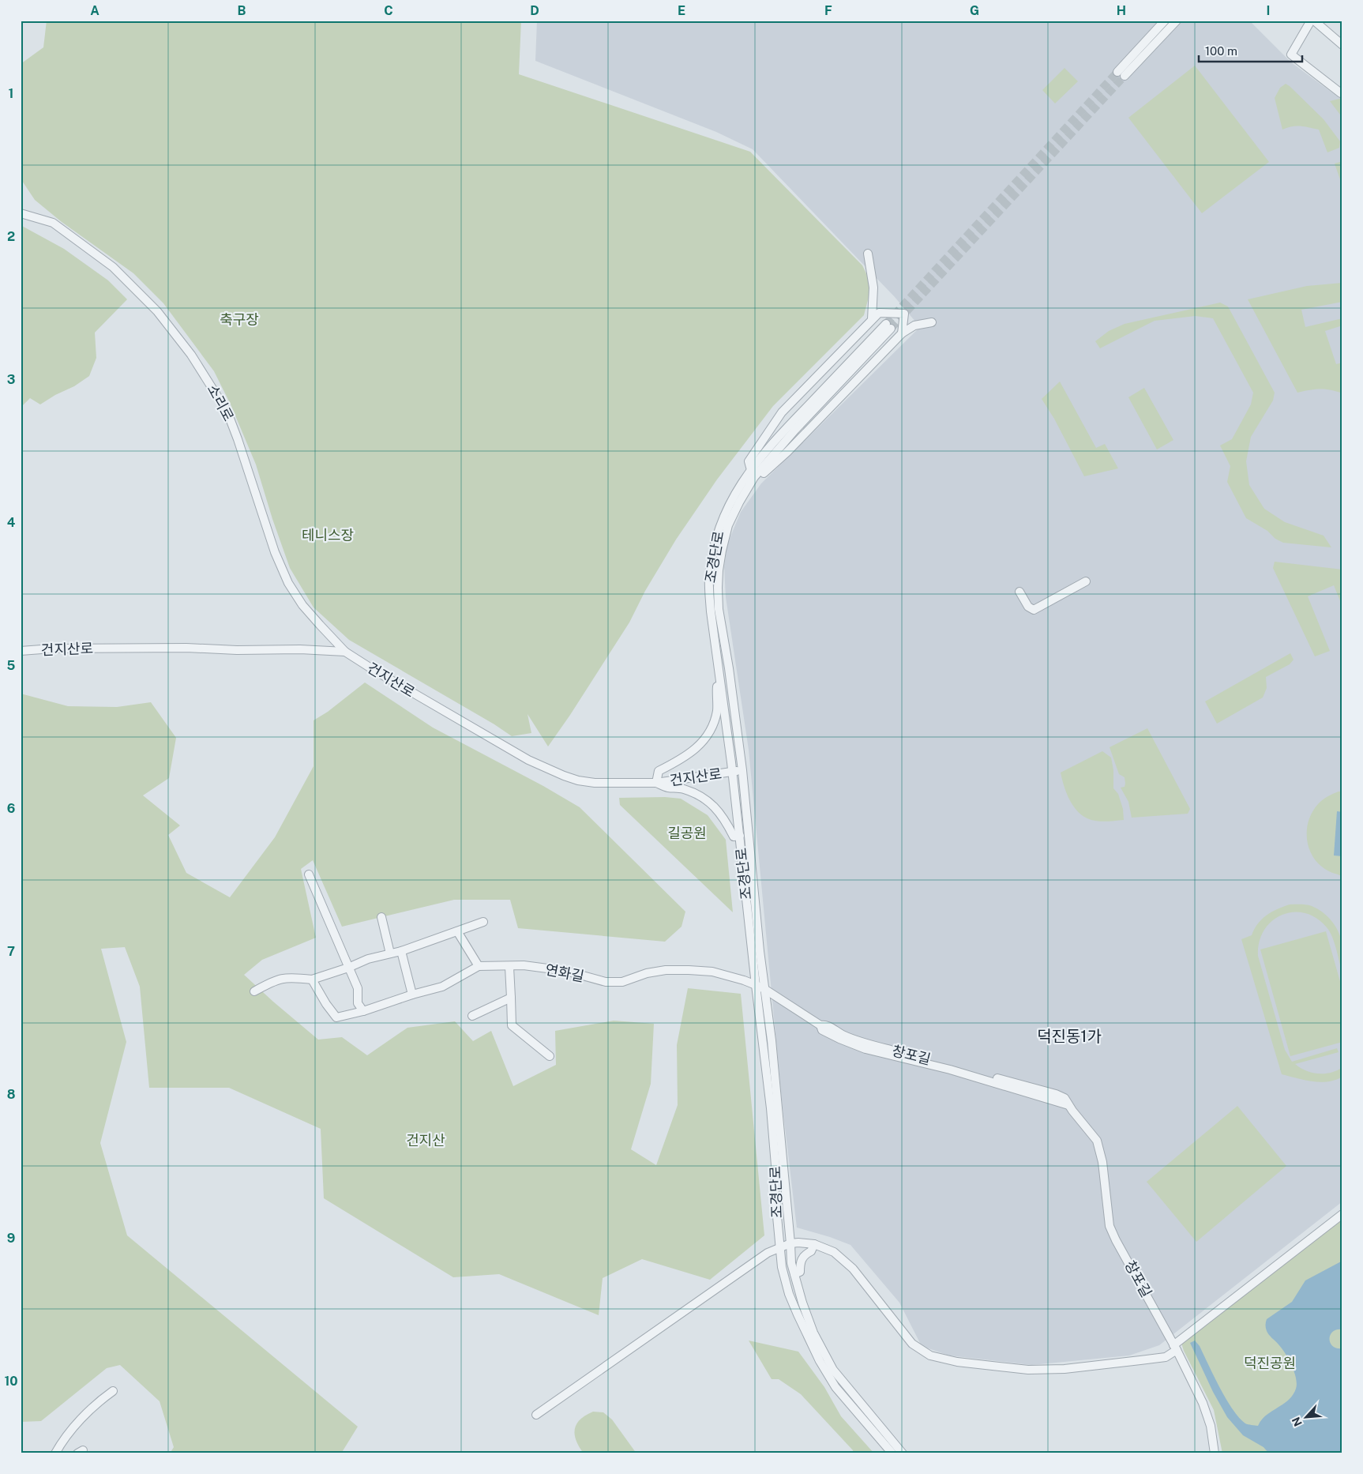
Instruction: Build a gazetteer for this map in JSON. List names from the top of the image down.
{
  "streets": {
    "street": [
      "소리로",
      "조경단로",
      "건지산로",
      "연화길",
      "창포길"
    ]
  },
  "crossings": [
    ["소리로", "건지산로"],
    ["조경단로", "건지산로"],
    ["조경단로", "연화길"],
    ["조경단로", "창포길"],
    ["연화길", "창포길"]
  ],
  "districts": ["덕진동1가"],
  "parks": [
    "축구장",
    "테니스장",
    "길공원",
    "건지산",
    "덕진공원"
  ],
  "scale_bar": "100 m",
  "north": "bottom left",
  "grid": {
    "columns": [
      "A",
      "B",
      "C",
      "D",
      "E",
      "F",
      "G",
      "H",
      "I"
    ],
    "rows": [
      "1",
      "2",
      "3",
      "4",
      "5",
      "6",
      "7",
      "8",
      "9",
      "10"
    ]
  }
}
